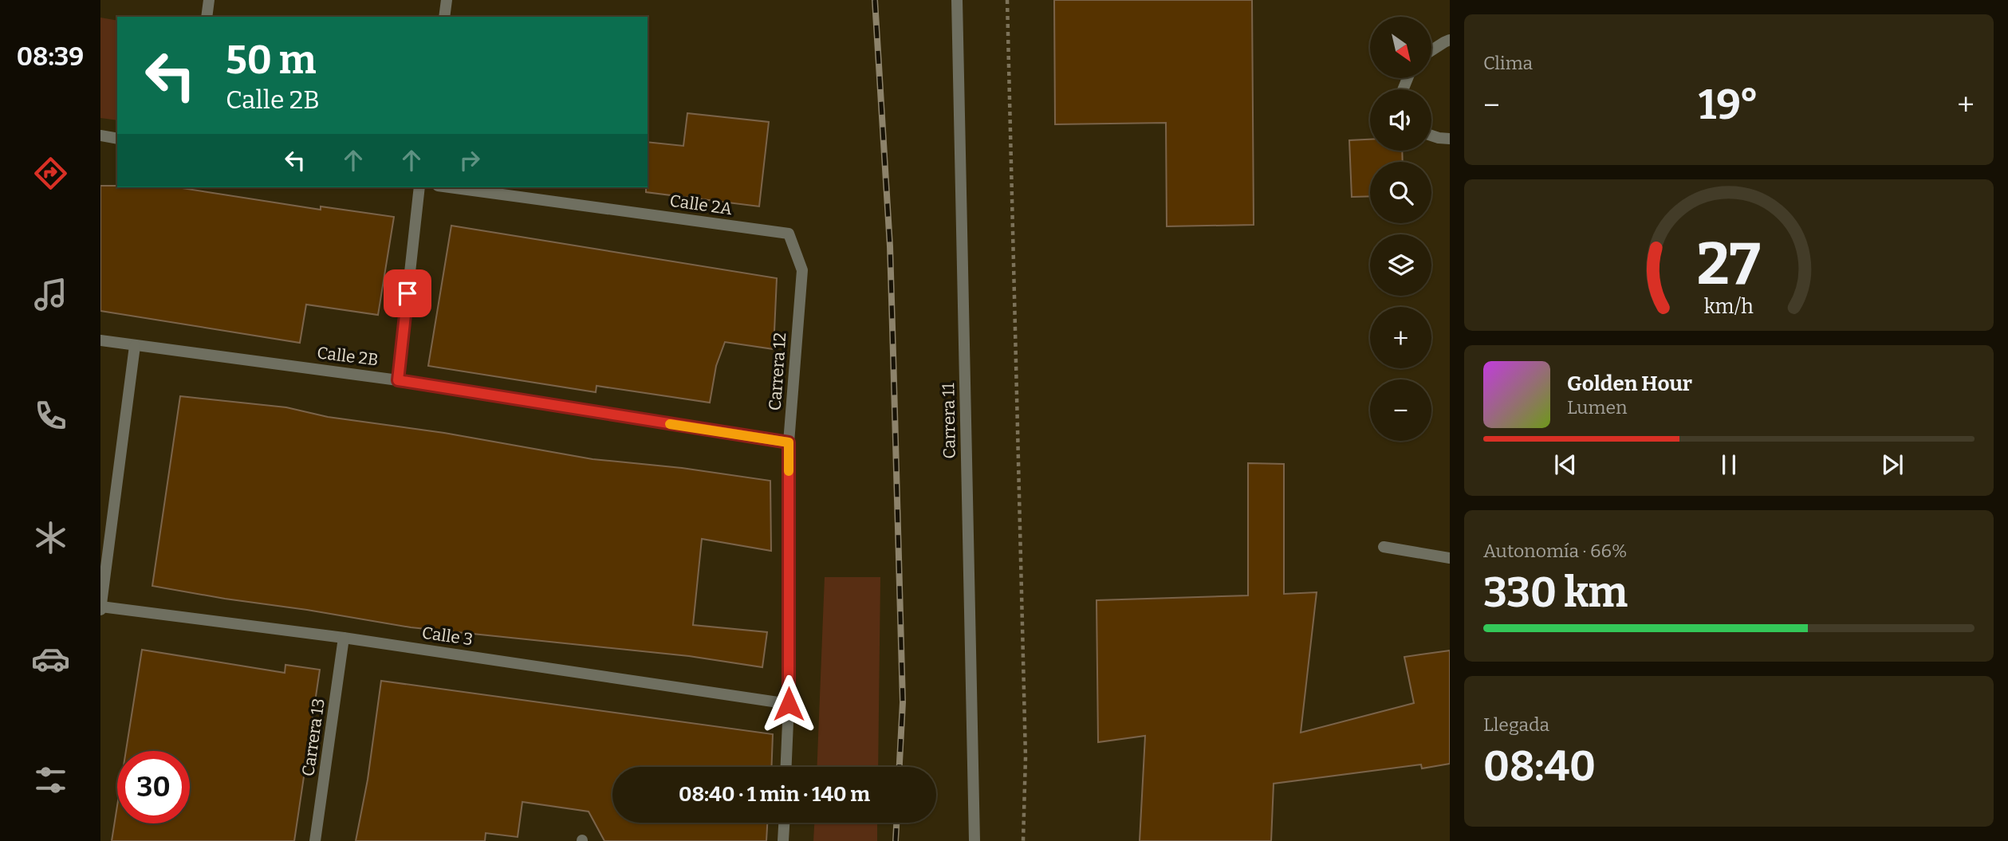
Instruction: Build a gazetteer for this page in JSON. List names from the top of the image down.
{
  "streets": {
    "street": [
      "Calle 2A",
      "Calle 2B",
      "Carrera 12",
      "Carrera 11",
      "Calle 3",
      "Carrera 13"
    ]
  },
  "crossings": [
    ["Calle 2A", "Carrera 12"],
    ["Calle 2B", "Carrera 12"],
    ["Carrera 12", "Calle 3"],
    ["Calle 3", "Carrera 13"]
  ],
  "north": "bottom right",
  "page": {
    "tabs": "08:39",
    "tile": [
      "Clima",
      ["Autonomía · 66%", "330 km"],
      ["Llegada", "08:40"]
    ],
    "map_buttons": ["+", "−"],
    "turn": ["50 m", "Calle 2B"],
    "heat": ["−", "19°", "+"],
    "song": ["Golden Hour", "Lumen"],
    "limit": "30",
    "trip": "08:40 · 1 min · 140 m",
    "gauge": ["27", "km/h"]
  }
}
